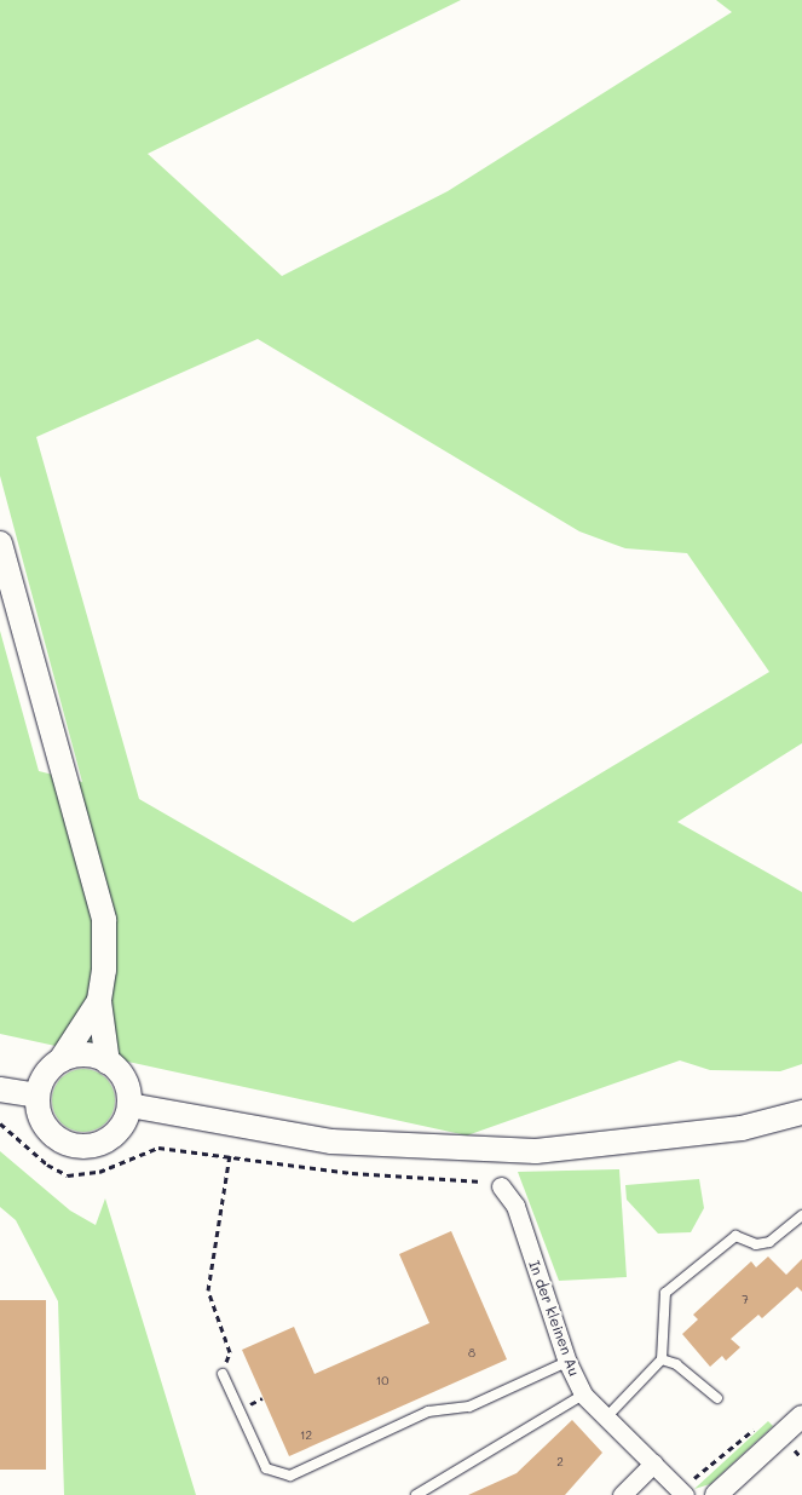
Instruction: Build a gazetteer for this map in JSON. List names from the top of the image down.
{
  "streets": {
    "street": ["In der kleinen Au"]
  },
  "house_numbers": [
    "7",
    "8",
    "10",
    "12",
    "2"
  ]
}
